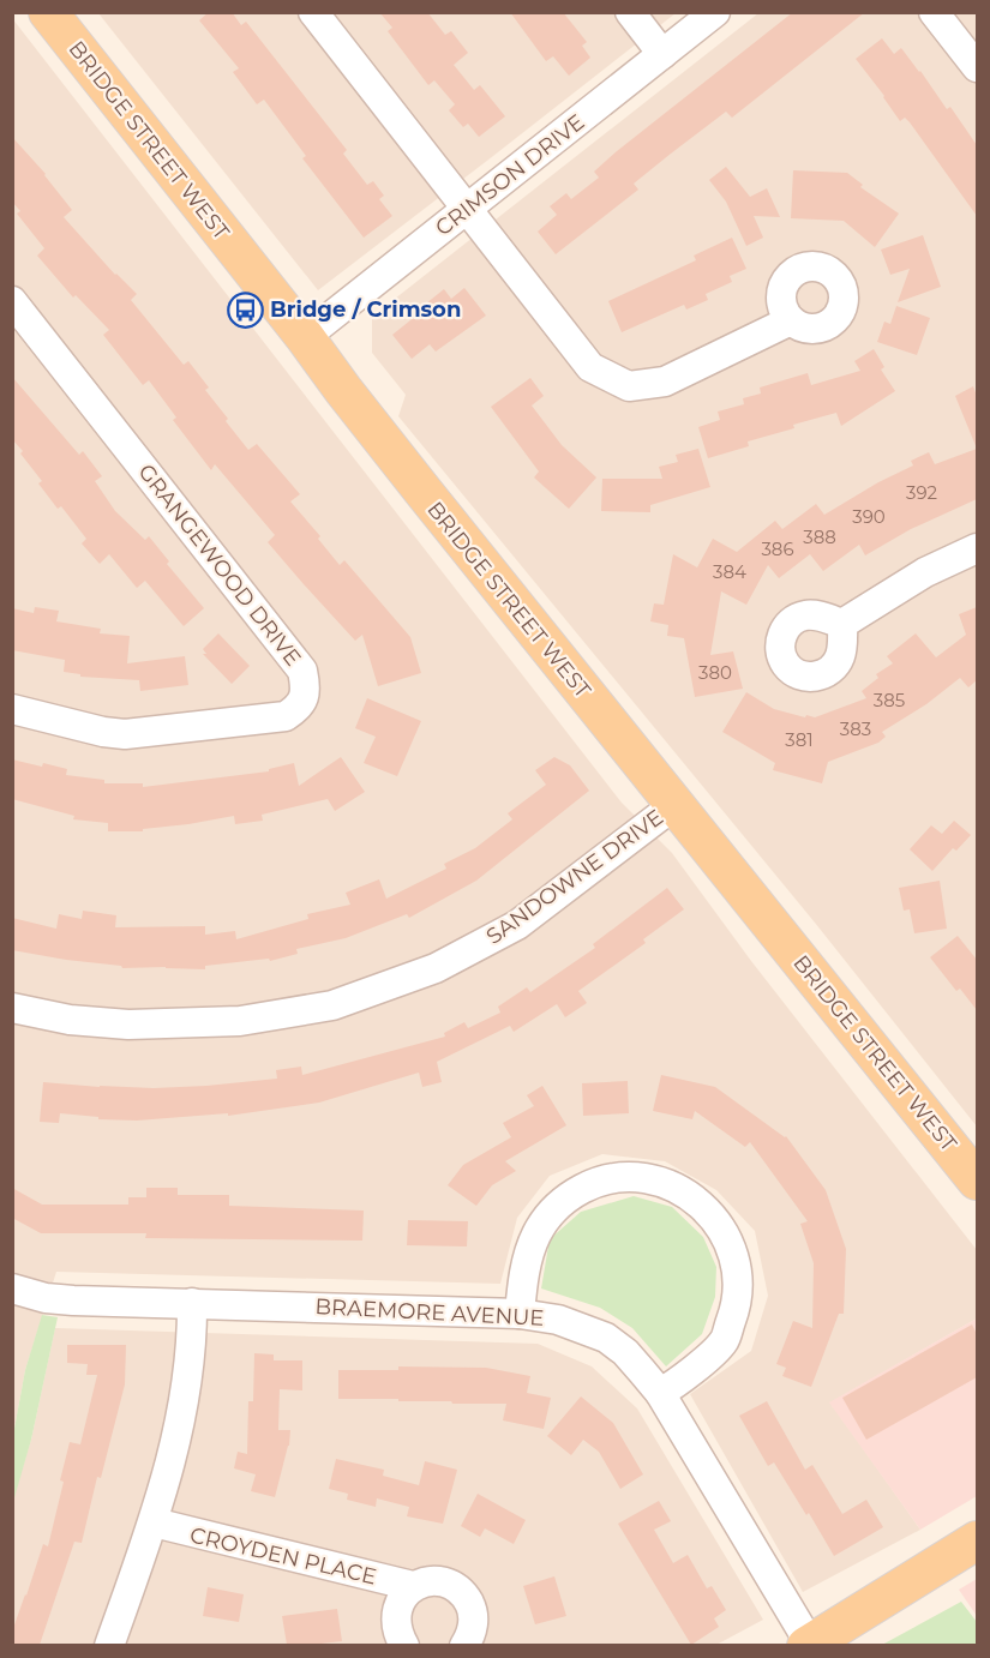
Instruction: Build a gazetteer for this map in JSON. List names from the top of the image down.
{
  "streets": {
    "main road": ["BRIDGE STREET WEST"],
    "street": [
      "CRIMSON DRIVE",
      "GRANGEWOOD DRIVE",
      "SANDOWNE DRIVE",
      "BRAEMORE AVENUE",
      "CROYDEN PLACE"
    ]
  },
  "crossings": [
    ["BRIDGE STREET WEST", "CRIMSON DRIVE"],
    ["BRIDGE STREET WEST", "SANDOWNE DRIVE"]
  ],
  "places": {
    "bus stop": ["Bridge / Crimson"]
  },
  "house_numbers": [
    "392",
    "390",
    "388",
    "386",
    "384",
    "380",
    "385",
    "383",
    "381"
  ]
}
